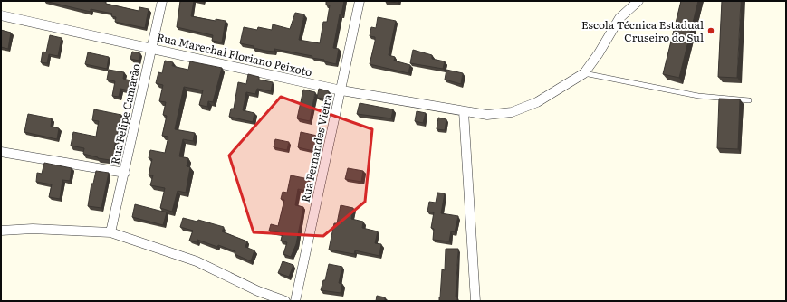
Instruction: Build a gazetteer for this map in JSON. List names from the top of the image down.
{
  "streets": {
    "street": ["Rua Marechal Floriano Peixoto", "Rua Felipe Camarão", "Rua Fernandes Vieira"]
  },
  "crossings": [
    ["Rua Marechal Floriano Peixoto", "Rua Felipe Camarão"],
    ["Rua Marechal Floriano Peixoto", "Rua Fernandes Vieira"]
  ],
  "places": ["Escola Técnica Estadual Cruseiro do Sul"]
}
